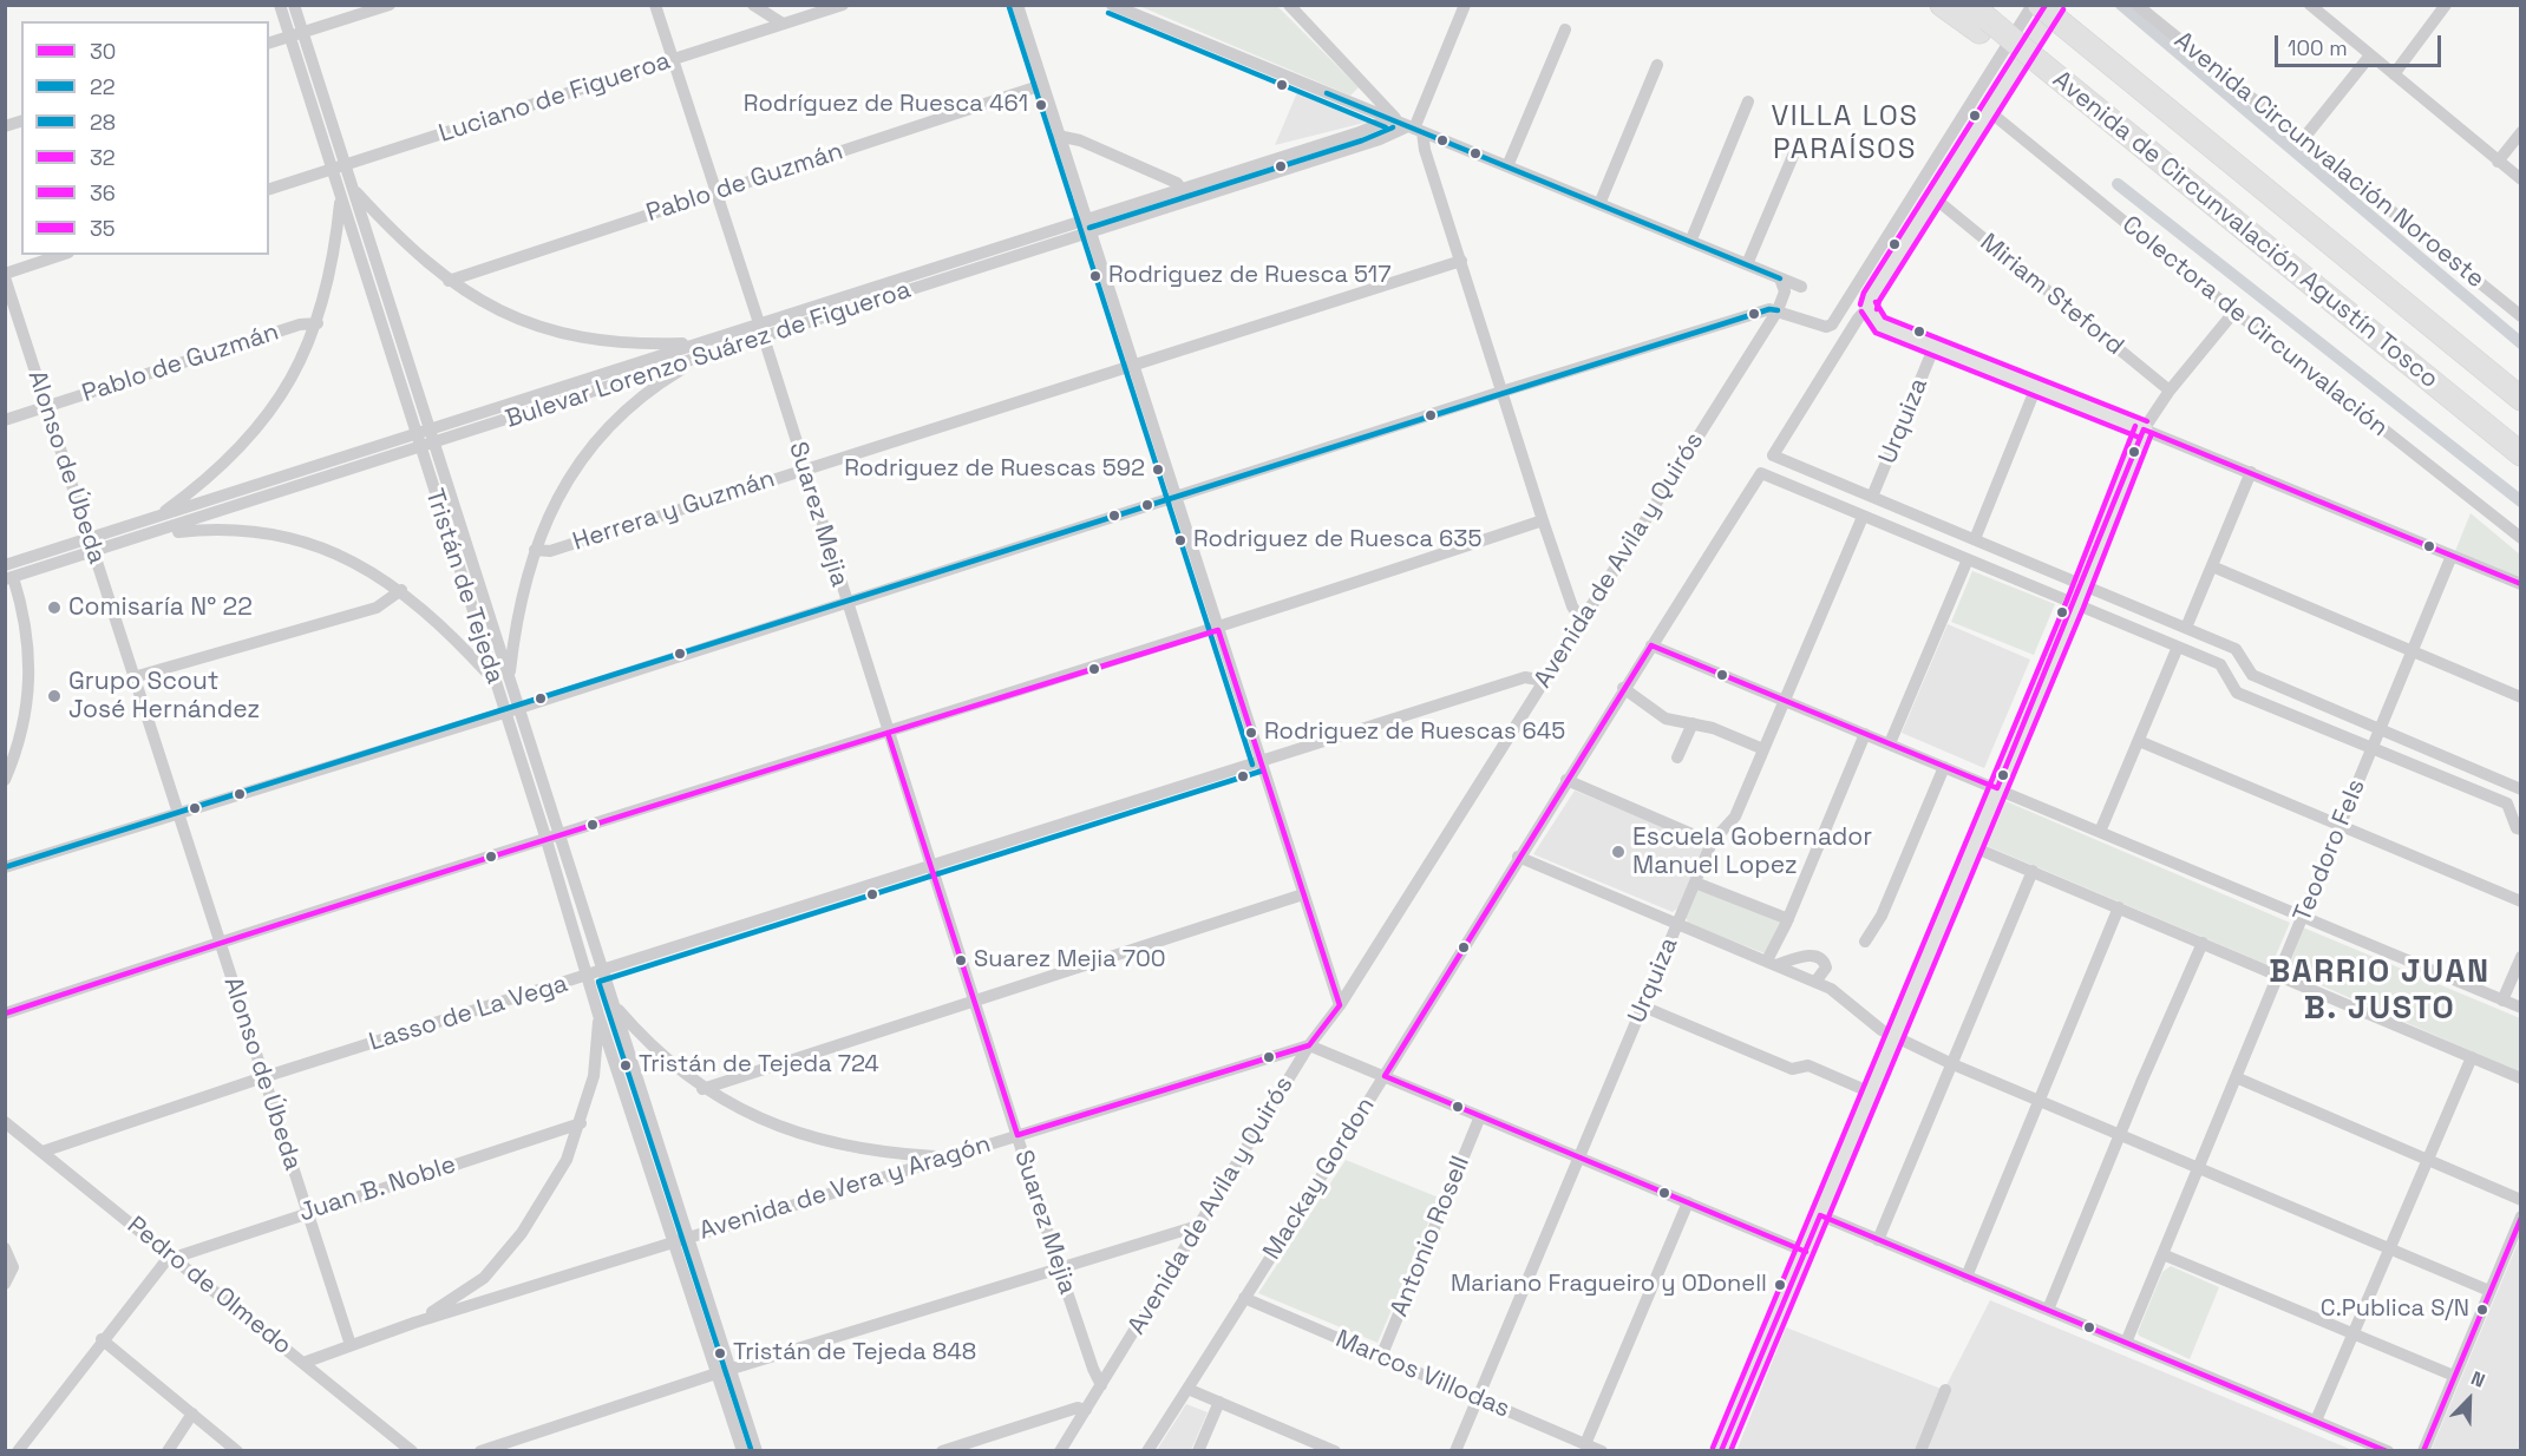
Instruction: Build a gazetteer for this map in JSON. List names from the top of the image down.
{
  "streets": {
    "highway": ["Avenida de Circunvalación Agustín Tosco"],
    "street": [
      "Luciano de Figueroa",
      "Avenida Circunvalación Noroeste",
      "Pablo de Guzmán",
      "Miriam Steford",
      "Colectora de Circunvalación",
      "Bulevar Lorenzo Suárez de Figueroa",
      "Urquiza",
      "Alonso de Úbeda",
      "Herrera y Guzmán",
      "Suarez Mejia",
      "Avenida de Avila y Quirós",
      "Tristán de Tejeda",
      "Teodoro Fels",
      "Lasso de La Vega",
      "Mackay Gordon",
      "Avenida de Vera y Aragón",
      "Juan B. Noble",
      "Antonio Rosell",
      "Pedro de Olmedo",
      "Marcos Villodas"
    ]
  },
  "crossings": [
    ["Luciano de Figueroa", "Suarez Mejia"],
    ["Luciano de Figueroa", "Tristán de Tejeda"],
    ["Pablo de Guzmán", "Alonso de Úbeda"],
    ["Pablo de Guzmán", "Suarez Mejia"],
    ["Bulevar Lorenzo Suárez de Figueroa", "Alonso de Úbeda"],
    ["Bulevar Lorenzo Suárez de Figueroa", "Suarez Mejia"],
    ["Bulevar Lorenzo Suárez de Figueroa", "Tristán de Tejeda"],
    ["Urquiza", "Mackay Gordon"],
    ["Urquiza", "Marcos Villodas"],
    ["Alonso de Úbeda", "Lasso de La Vega"],
    ["Alonso de Úbeda", "Avenida de Vera y Aragón"],
    ["Alonso de Úbeda", "Juan B. Noble"],
    ["Herrera y Guzmán", "Suarez Mejia"],
    ["Suarez Mejia", "Avenida de Avila y Quirós"],
    ["Suarez Mejia", "Lasso de La Vega"],
    ["Suarez Mejia", "Avenida de Vera y Aragón"],
    ["Avenida de Avila y Quirós", "Lasso de La Vega"],
    ["Avenida de Avila y Quirós", "Avenida de Vera y Aragón"],
    ["Tristán de Tejeda", "Lasso de La Vega"],
    ["Tristán de Tejeda", "Avenida de Vera y Aragón"],
    ["Lasso de La Vega", "Pedro de Olmedo"],
    ["Mackay Gordon", "Marcos Villodas"],
    ["Avenida de Vera y Aragón", "Pedro de Olmedo"],
    ["Juan B. Noble", "Pedro de Olmedo"],
    ["Antonio Rosell", "Marcos Villodas"]
  ],
  "districts": ["VILLA LOS PARAÍSOS", "BARRIO JUAN B. JUSTO"],
  "places": [
    "Rodríguez de Ruesca 461",
    "Rodriguez de Ruesca 517",
    "Rodriguez de Ruescas 592",
    "Rodriguez de Ruesca 635",
    "Comisaría N° 22",
    "Grupo Scout José Hernández",
    "Rodriguez de Ruescas 645",
    "Escuela Gobernador Manuel Lopez",
    "Suarez Mejia 700",
    "Tristán de Tejeda 724",
    "Mariano Fragueiro y ODonell",
    "C.Publica S/N",
    "Tristán de Tejeda 848"
  ],
  "lines": [
    "transit line 36",
    "transit line 28",
    "transit line 32",
    "transit line 22",
    "transit line 30",
    "transit line 35"
  ],
  "legend": [
    "30",
    "22",
    "28",
    "32",
    "36",
    "35"
  ],
  "scale_bar": "100 m",
  "north": "top right"
}
